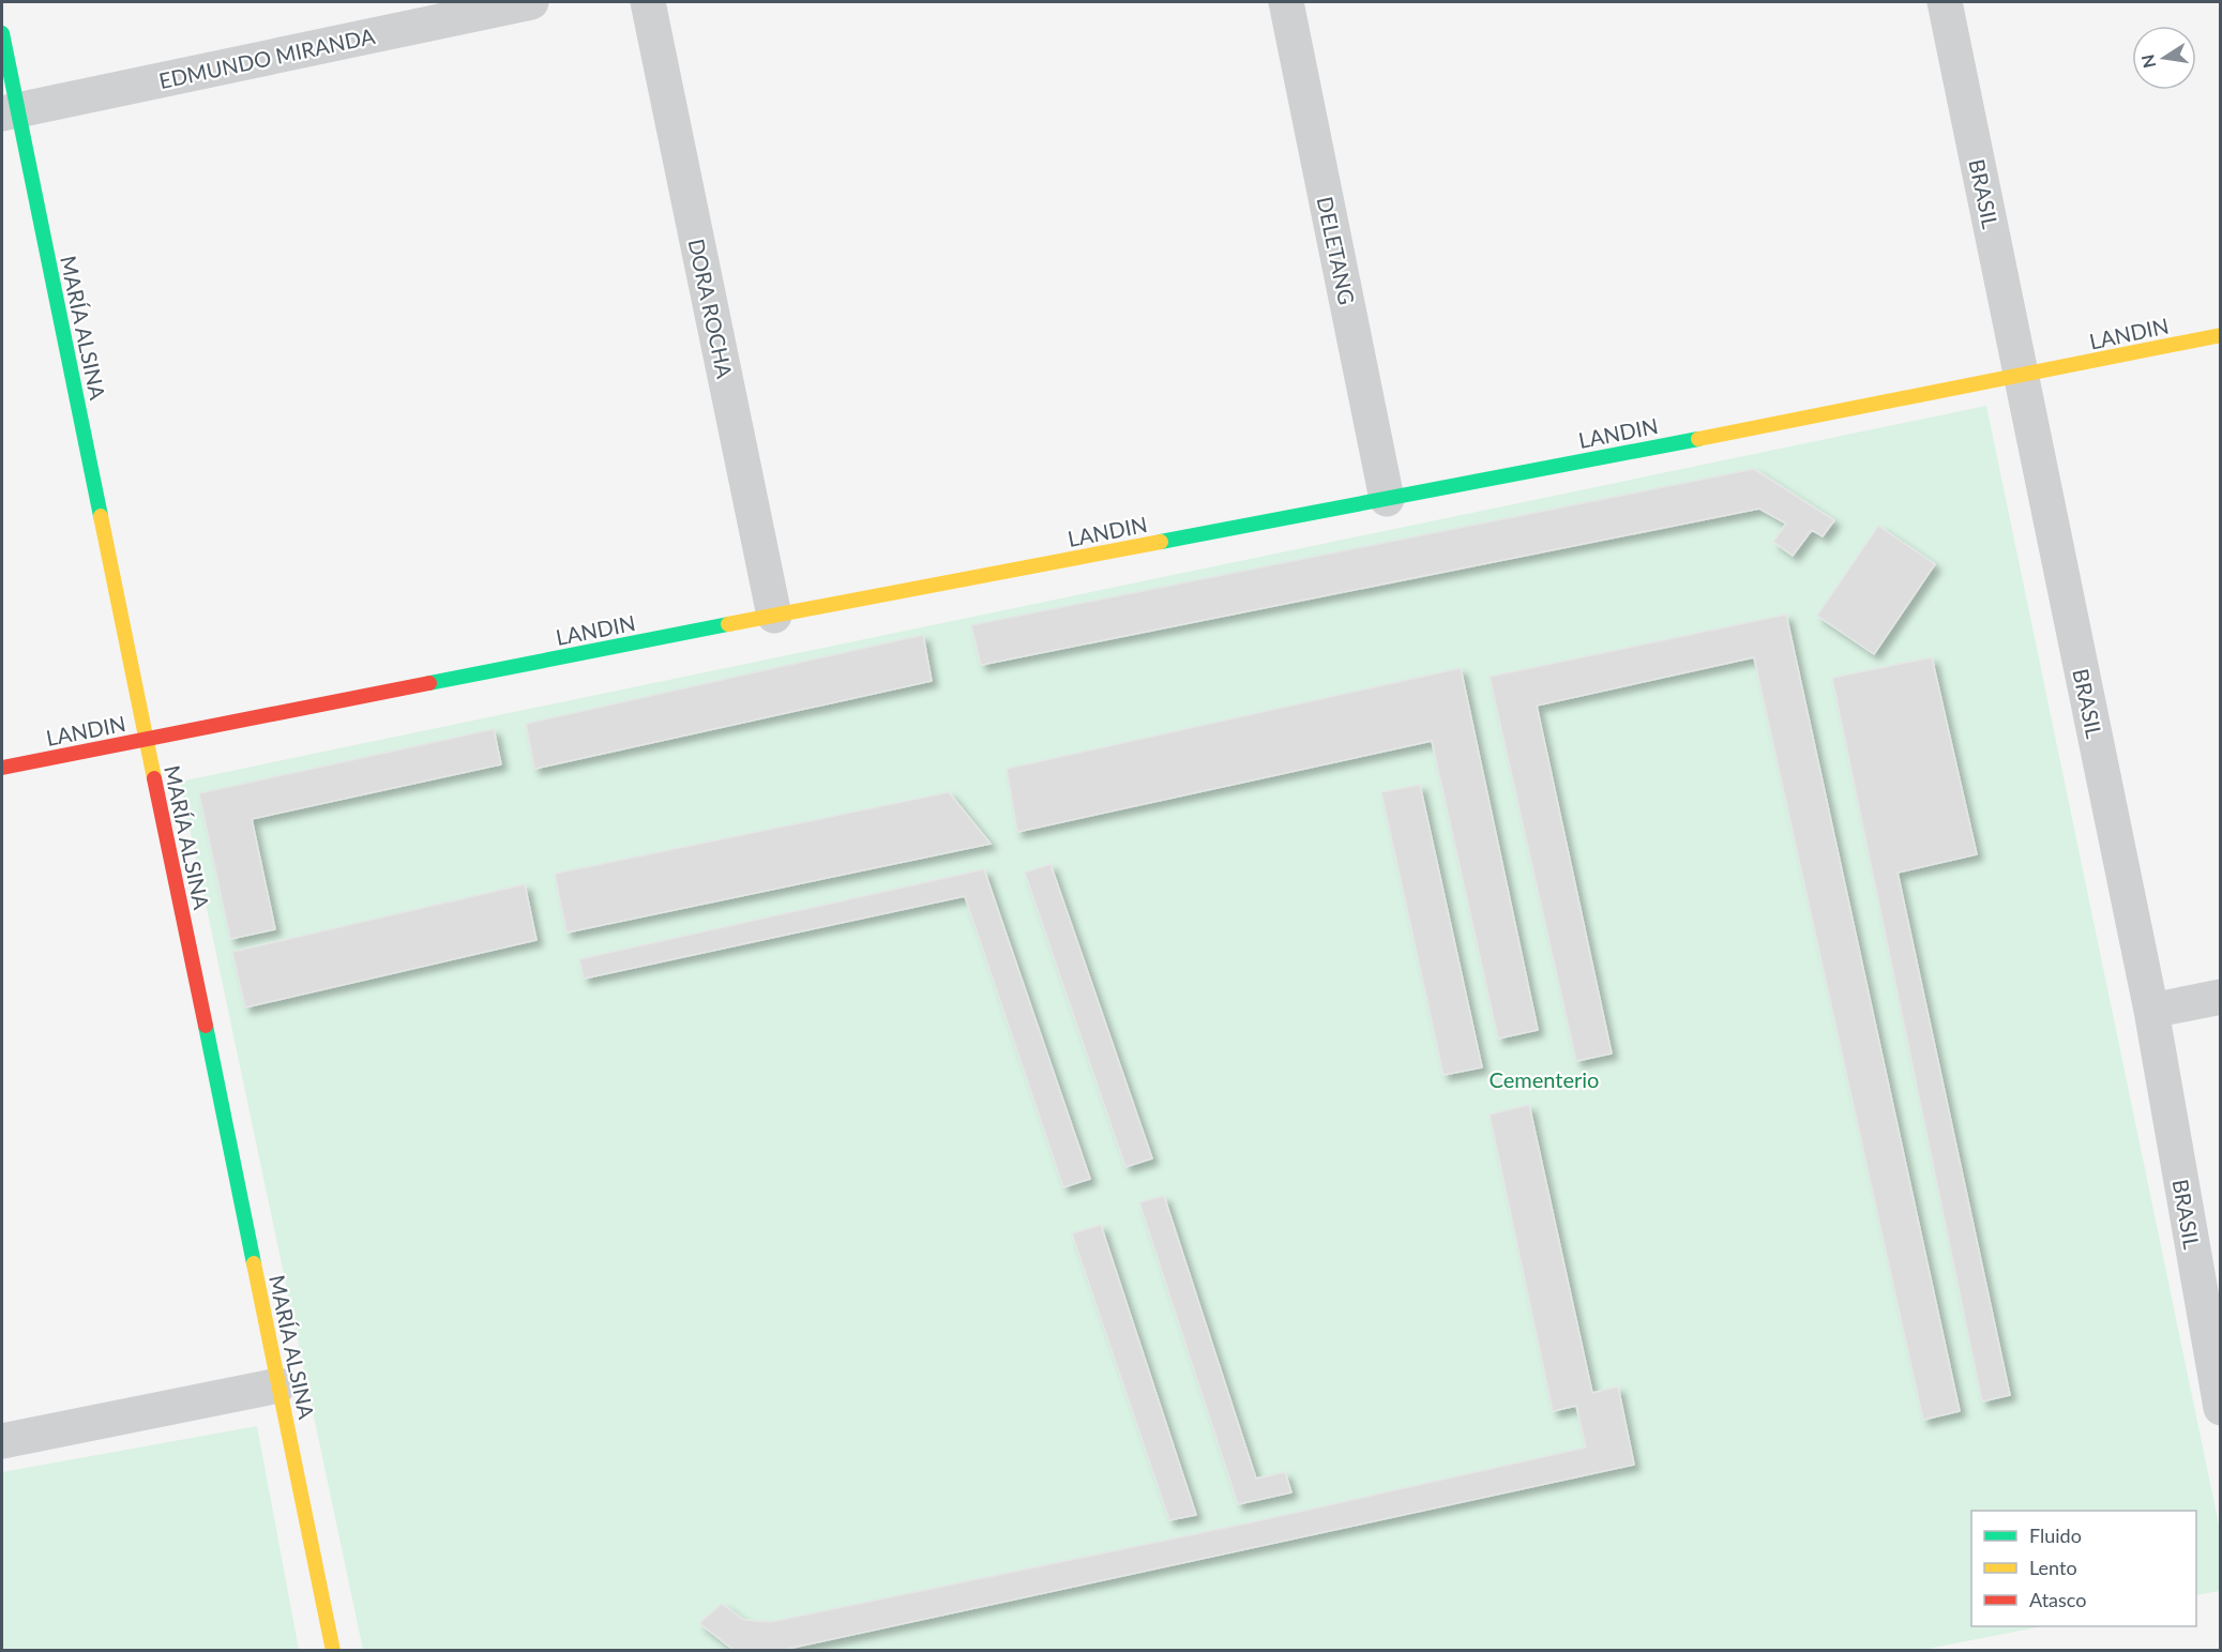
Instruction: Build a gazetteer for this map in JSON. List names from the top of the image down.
{
  "streets": {
    "street": [
      "EDMUNDO MIRANDA",
      "BRASIL",
      "DELETANG",
      "DORA ROCHA",
      "MARÍA ALSINA",
      "LANDIN"
    ]
  },
  "crossings": [
    ["EDMUNDO MIRANDA", "MARÍA ALSINA"],
    ["BRASIL", "LANDIN"],
    ["DELETANG", "LANDIN"],
    ["DORA ROCHA", "LANDIN"],
    ["MARÍA ALSINA", "LANDIN"]
  ],
  "parks": ["Cementerio"],
  "legend": ["Fluido", "Lento", "Atasco"],
  "north": "left"
}
